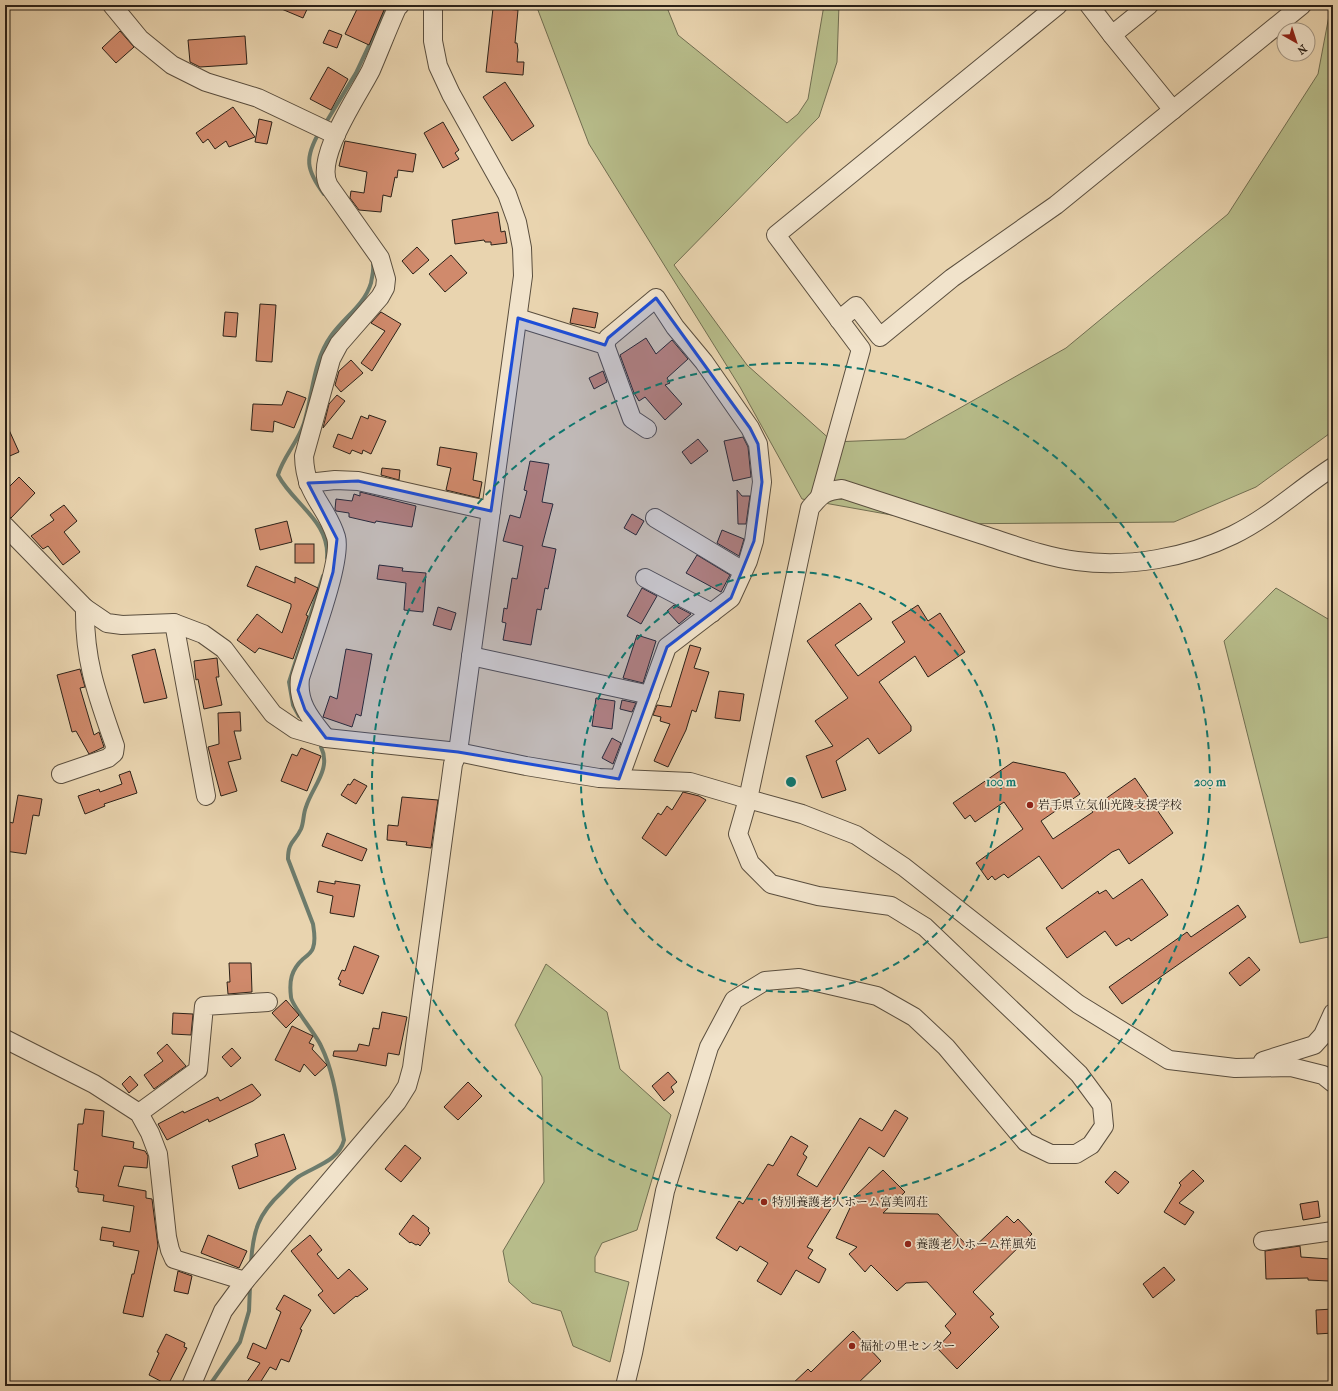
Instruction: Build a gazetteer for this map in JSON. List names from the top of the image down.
{
  "places": [
    "岩手県立気仙光陵支援学校",
    "特別養護老人ホーム富美岡荘",
    "養護老人ホーム祥風苑",
    "福祉の里センター"
  ],
  "north": "bottom right",
  "rings": ["100 m", "200 m"]
}
